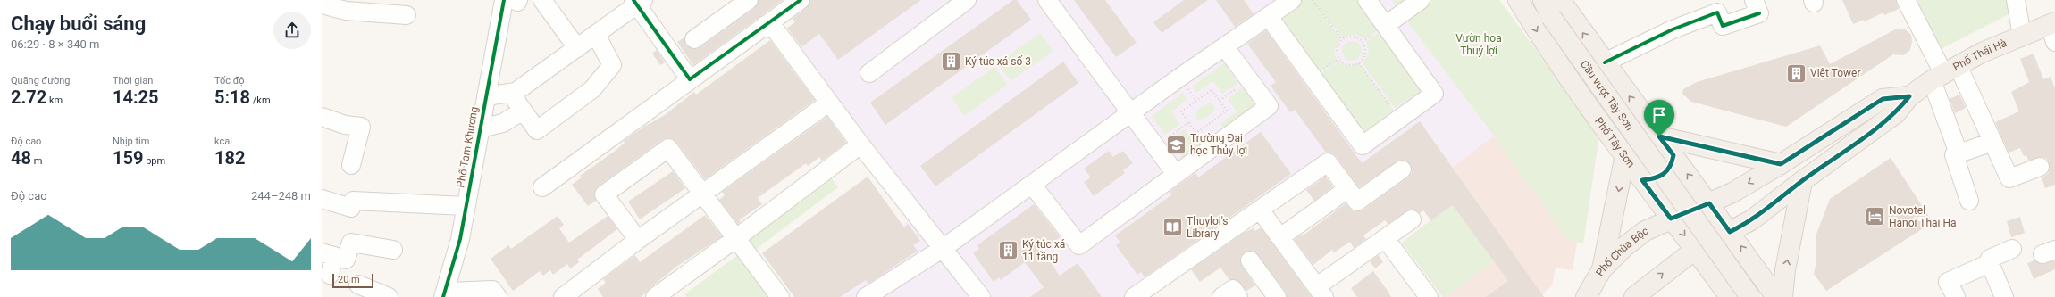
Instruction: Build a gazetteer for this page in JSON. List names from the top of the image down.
{
  "streets": {
    "main road": [
      "Phố Thái Hà",
      "Cầu vượt Tây Sơn",
      "Phố Tây Sơn",
      "Phố Chùa Bộc"
    ],
    "street": ["Phố Tam Khương"]
  },
  "crossings": [
    ["Phố Thái Hà", "Phố Tây Sơn"],
    ["Phố Tây Sơn", "Phố Chùa Bộc"]
  ],
  "parks": ["Vườn hoa Thuỷ lợi"],
  "places": {
    "building": ["Ký túc xá số 3", "Việt Tower", "Ký túc xá 11 tầng"],
    "school or university": ["Trường Đại học Thủy lợi"],
    "hotel": ["Novotel Hanoi Thai Ha"],
    "library": ["Thuyloi's Library"]
  },
  "scale_bar": "20 m",
  "page": {
    "heading": ["Chạy buổi sáng", "06:29 · 8 × 340 m"],
    "stats": [
      ["Quãng đường", "2.72 km"],
      ["Thời gian", "14:25"],
      ["Tốc độ", "5:18 /km"],
      ["Độ cao", "48 m"],
      ["Nhịp tim", "159 bpm"],
      ["kcal", "182"]
    ],
    "chart": ["Độ cao", "244–248 m"],
    "scale": "20 m"
  }
}
